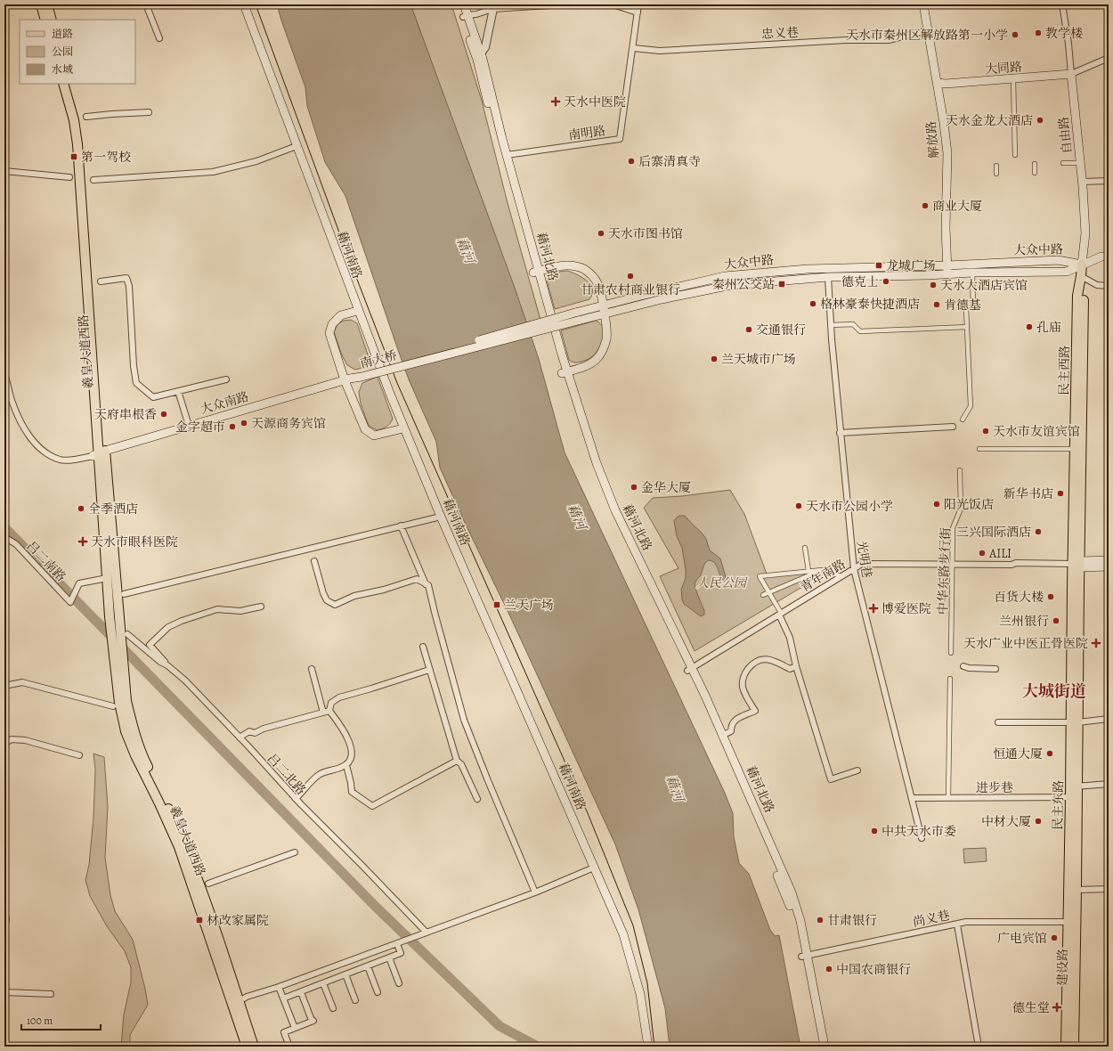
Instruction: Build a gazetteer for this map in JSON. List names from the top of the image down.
{
  "streets": {
    "main road": [
      "大同路",
      "自由路",
      "解放路",
      "大众中路",
      "藉河南路",
      "藉河北路",
      "羲皇大道西路",
      "南大桥",
      "民主西路",
      "大众南路",
      "民主东路",
      "建设路"
    ],
    "street": [
      "忠义巷",
      "南明路",
      "光明巷",
      "吕二南路",
      "中华东路步行街",
      "青年南路",
      "吕二北路",
      "进步巷",
      "尚义巷"
    ]
  },
  "crossings": [
    ["忠义巷", "南明路"],
    ["忠义巷", "解放路"],
    ["大同路", "自由路"],
    ["大同路", "解放路"],
    ["南明路", "藉河北路"],
    ["自由路", "大众中路"],
    ["解放路", "大众中路"],
    ["大众中路", "南大桥"],
    ["大众中路", "光明巷"],
    ["藉河北路", "青年南路"],
    ["藉河北路", "尚义巷"],
    ["羲皇大道西路", "大众南路"],
    ["南大桥", "大众南路"],
    ["民主西路", "青年南路"],
    ["民主西路", "民主东路"],
    ["光明巷", "青年南路"],
    ["光明巷", "进步巷"],
    ["中华东路步行街", "青年南路"],
    ["青年南路", "民主东路"],
    ["进步巷", "民主东路"],
    ["民主东路", "尚义巷"],
    ["民主东路", "建设路"]
  ],
  "districts": ["大城街道"],
  "water": ["藉河"],
  "parks": ["人民公园"],
  "places": {
    "other": [
      "教学楼",
      "天水市秦州区解放路第一小学",
      "天水金龙大酒店",
      "后寨清真寺",
      "商业大厦",
      "天水市图书馆",
      "甘肃农村商业银行",
      "德克士",
      "天水大酒店宾馆",
      "格林豪泰快捷酒店",
      "肯德基",
      "孔庙",
      "交通银行",
      "兰天城市广场",
      "天府串根香",
      "天源商务宾馆",
      "金字超市",
      "天水市友谊宾馆",
      "金华大厦",
      "新华书店",
      "阳光饭店",
      "天水市公园小学",
      "全季酒店",
      "三兴国际酒店",
      "AILI",
      "百货大楼",
      "兰州银行",
      "恒通大厦",
      "中材大厦",
      "中共天水市委",
      "甘肃银行",
      "广电宾馆",
      "中国农商银行"
    ],
    "health": [
      "天水中医院",
      "天水市眼科医院",
      "博爱医院",
      "天水广业中医正骨医院",
      "德生堂"
    ],
    "transit": [
      "第一驾校",
      "龙城广场",
      "秦州公交站",
      "兰天广场",
      "材改家属院"
    ]
  },
  "legend": ["道路", "公园", "水域"],
  "scale_bar": "100 m"
}
